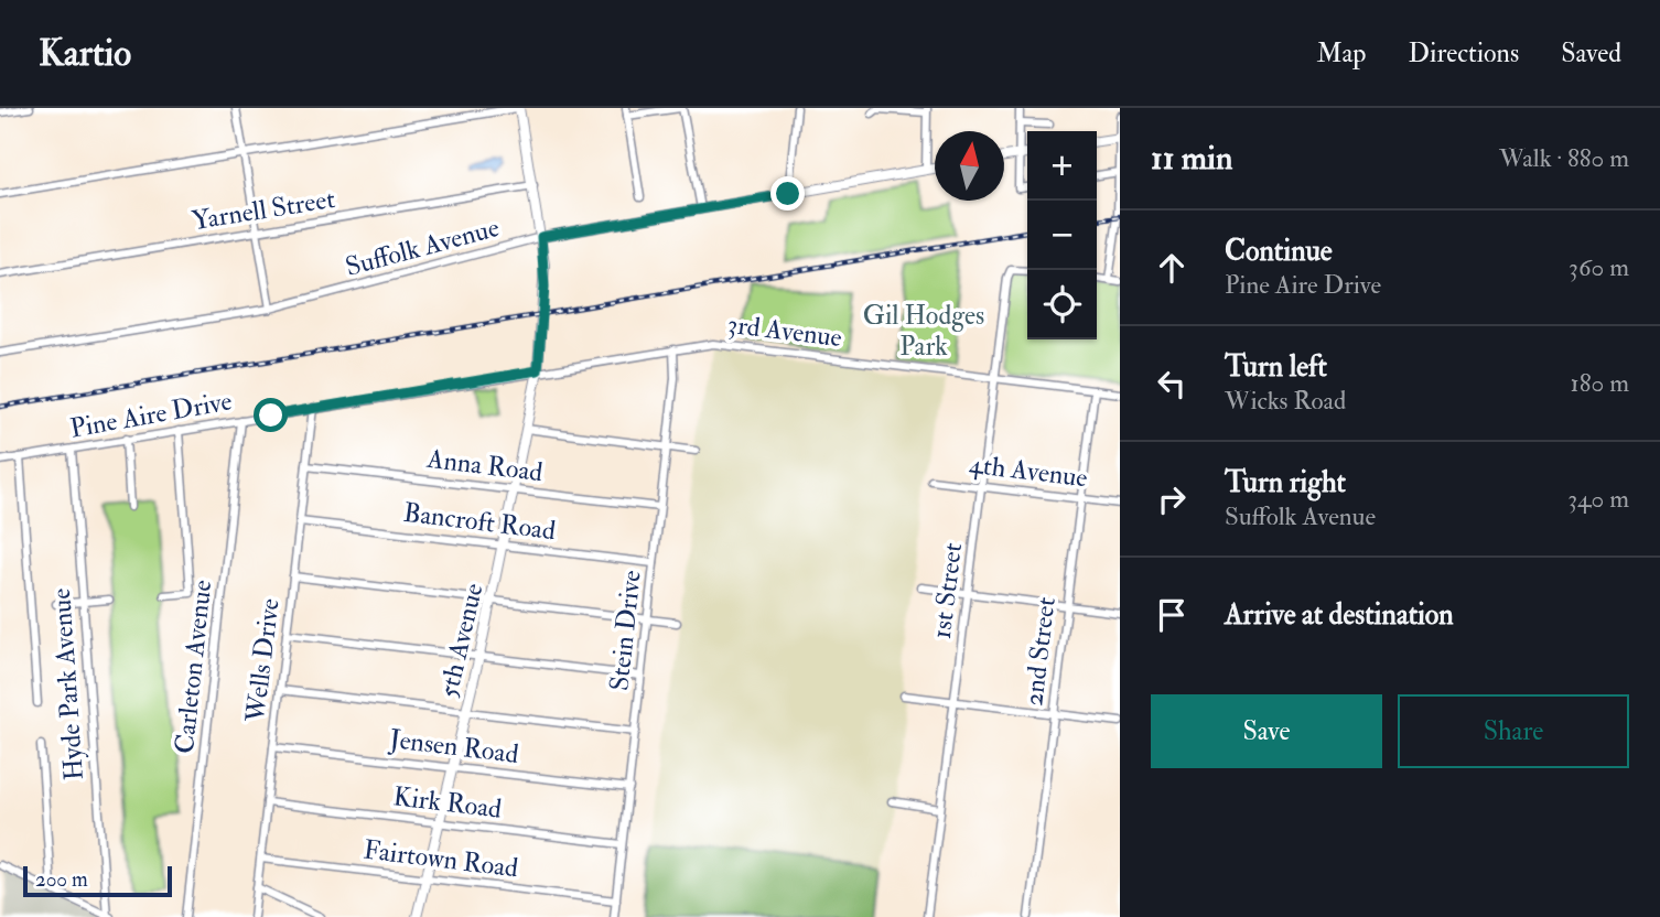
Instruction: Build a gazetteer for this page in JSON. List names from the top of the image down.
{
  "streets": {
    "main road": ["Suffolk Avenue", "5th Avenue"],
    "street": [
      "Yarnell Street",
      "3rd Avenue",
      "Pine Aire Drive",
      "Anna Road",
      "4th Avenue",
      "Bancroft Road",
      "1st Street",
      "Stein Drive",
      "2nd Street",
      "Wells Drive",
      "Carleton Avenue",
      "Hyde Park Avenue",
      "Jensen Road",
      "Kirk Road",
      "Fairtown Road"
    ]
  },
  "crossings": [
    ["Yarnell Street", "5th Avenue"],
    ["Suffolk Avenue", "5th Avenue"],
    ["3rd Avenue", "Pine Aire Drive"],
    ["3rd Avenue", "1st Street"],
    ["3rd Avenue", "Stein Drive"],
    ["3rd Avenue", "5th Avenue"],
    ["3rd Avenue", "2nd Street"],
    ["Pine Aire Drive", "5th Avenue"],
    ["Pine Aire Drive", "Wells Drive"],
    ["Pine Aire Drive", "Carleton Avenue"],
    ["Pine Aire Drive", "Hyde Park Avenue"],
    ["Anna Road", "Stein Drive"],
    ["Anna Road", "5th Avenue"],
    ["Anna Road", "Wells Drive"],
    ["4th Avenue", "1st Street"],
    ["4th Avenue", "2nd Street"],
    ["Bancroft Road", "Stein Drive"],
    ["Bancroft Road", "5th Avenue"],
    ["Bancroft Road", "Wells Drive"],
    ["Stein Drive", "Jensen Road"],
    ["Stein Drive", "Kirk Road"],
    ["Stein Drive", "Fairtown Road"],
    ["5th Avenue", "Jensen Road"],
    ["5th Avenue", "Kirk Road"],
    ["5th Avenue", "Fairtown Road"],
    ["Wells Drive", "Jensen Road"],
    ["Wells Drive", "Kirk Road"],
    ["Wells Drive", "Fairtown Road"]
  ],
  "parks": ["Gil Hodges Park"],
  "scale_bar": "200 m",
  "north": "top",
  "page": {
    "header": "Kartio",
    "nav": ["Map", "Directions", "Saved"],
    "heading": ["11 min", "Walk · 880 m"],
    "map_buttons": ["+", "−"],
    "list": [
      ["Continue", "Pine Aire Drive", "360 m"],
      ["Turn left", "Wicks Road", "180 m"],
      ["Turn right", "Suffolk Avenue", "340 m"],
      "Arrive at destination"
    ],
    "buttons": ["Save", "Share"],
    "scale": "200 m"
  }
}
